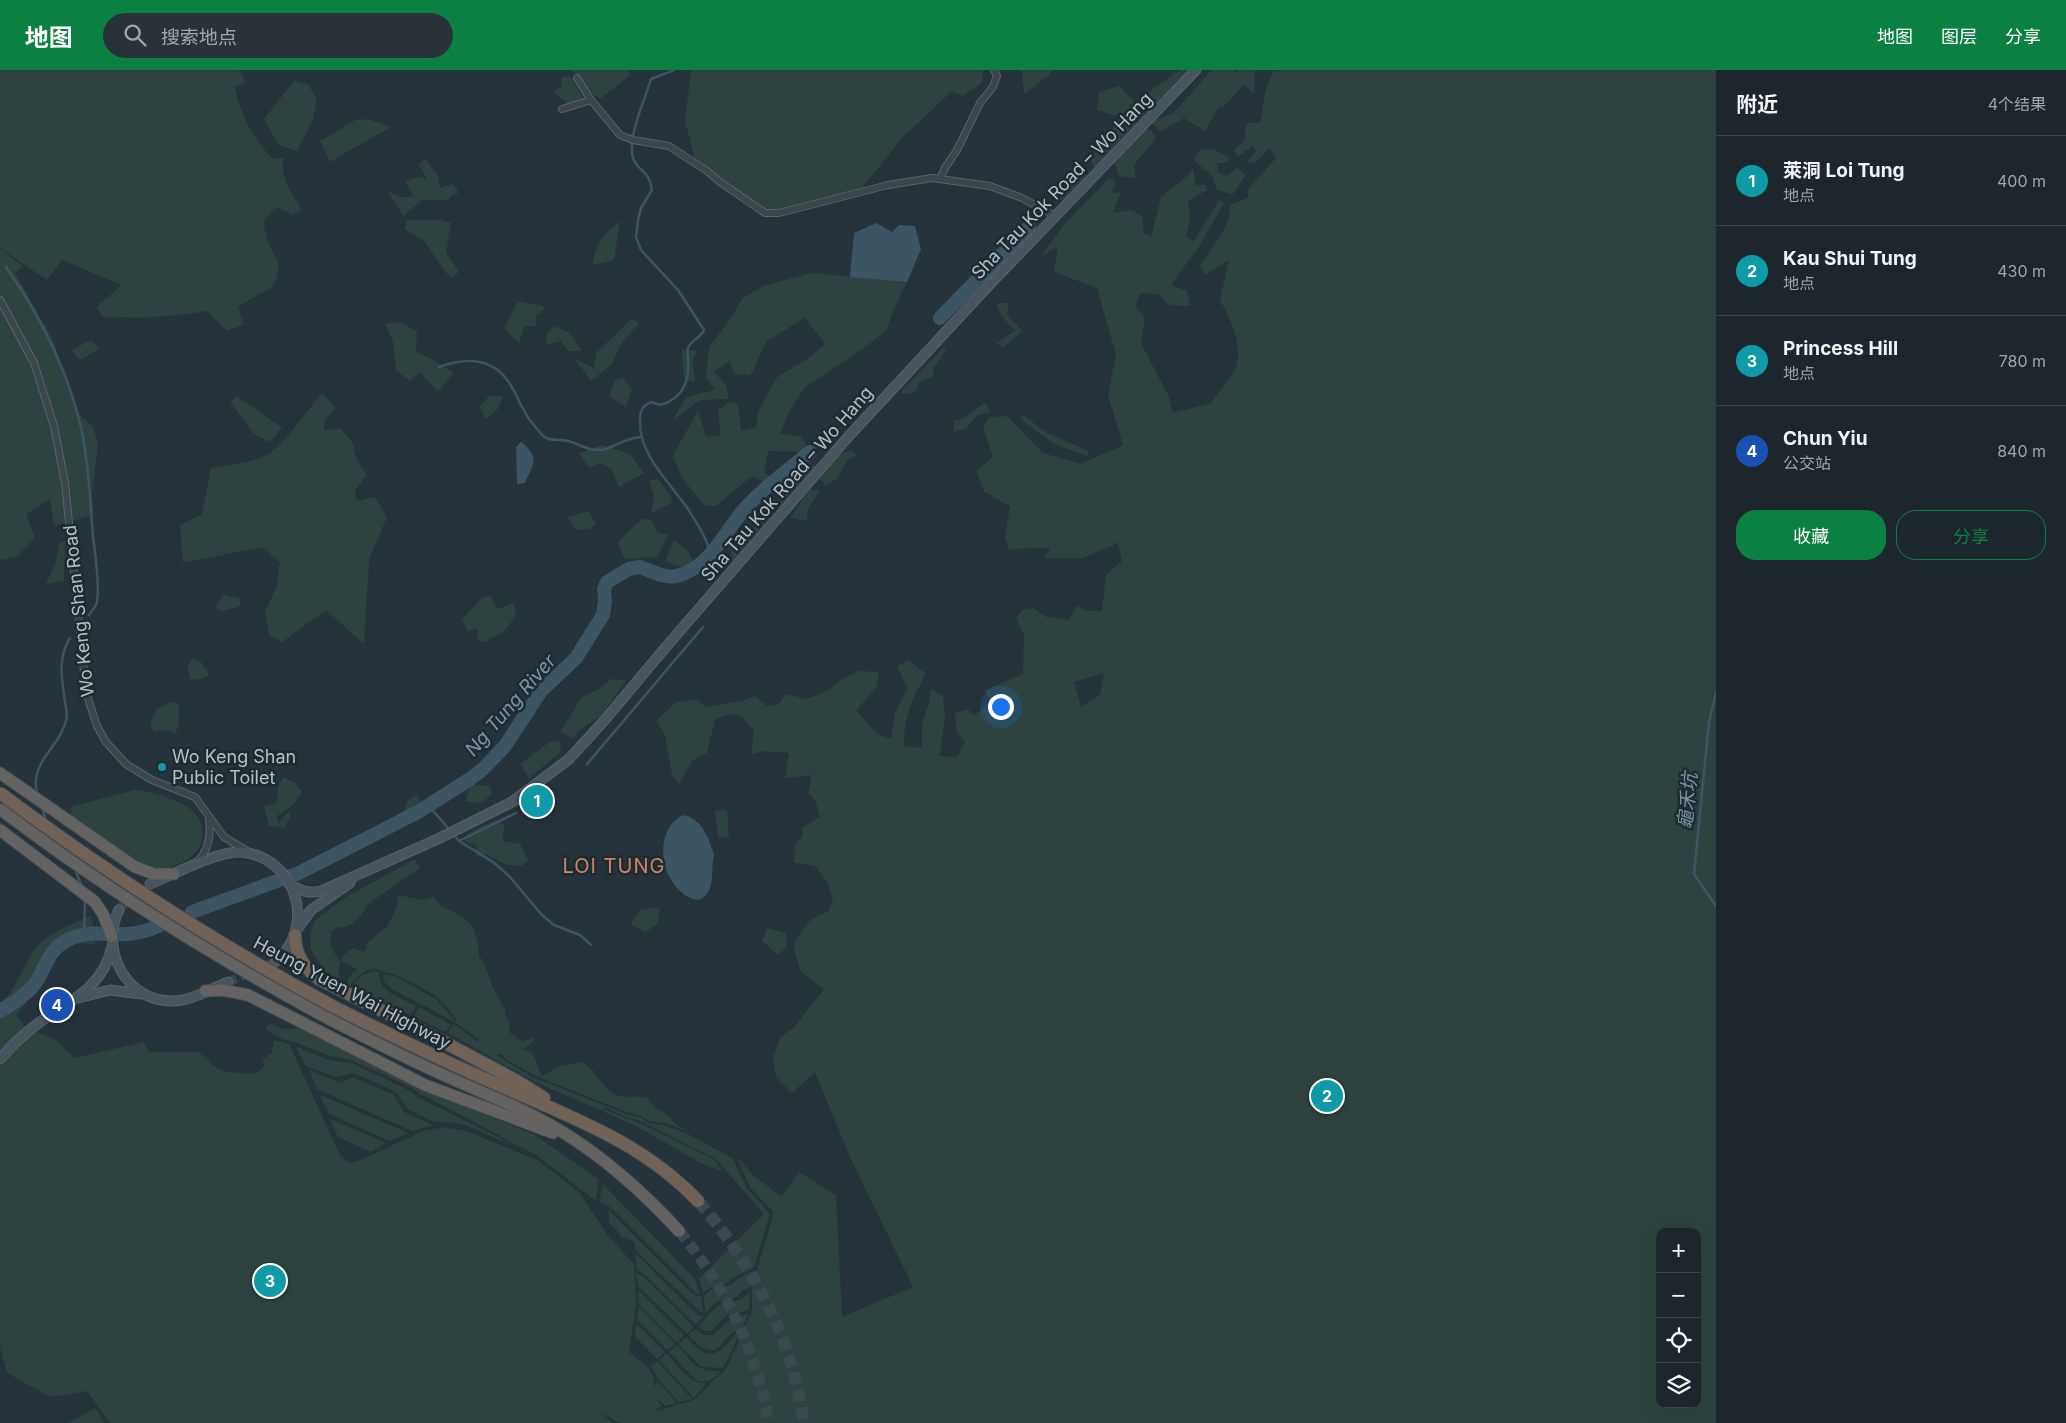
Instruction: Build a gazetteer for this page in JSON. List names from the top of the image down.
{
  "streets": {
    "highway": ["Heung Yuen Wai Highway"],
    "main road": ["Sha Tau Kok Road – Wo Hang"],
    "street": ["Wo Keng Shan Road"]
  },
  "districts": ["LOI TUNG"],
  "water": ["Ng Tung River", "龜禾坑"],
  "places": ["Wo Keng Shan Public Toilet"],
  "page": {
    "header": "地图",
    "search": "搜索地点",
    "nav": ["地图", "图层", "分享"],
    "heading": ["附近", "4个结果"],
    "list": [
      {
        "mark": "1",
        "name": "萊洞 Loi Tung",
        "note": "地点",
        "value": "400 m"
      },
      {
        "mark": "2",
        "name": "Kau Shui Tung",
        "note": "地点",
        "value": "430 m"
      },
      {
        "mark": "3",
        "name": "Princess Hill",
        "note": "地点",
        "value": "780 m"
      },
      {
        "mark": "4",
        "name": "Chun Yiu",
        "note": "公交站",
        "value": "840 m"
      }
    ],
    "buttons": ["收藏", "分享"],
    "pins": [
      "1",
      "4",
      "2",
      "3"
    ],
    "map_buttons": ["+", "−"]
  }
}
